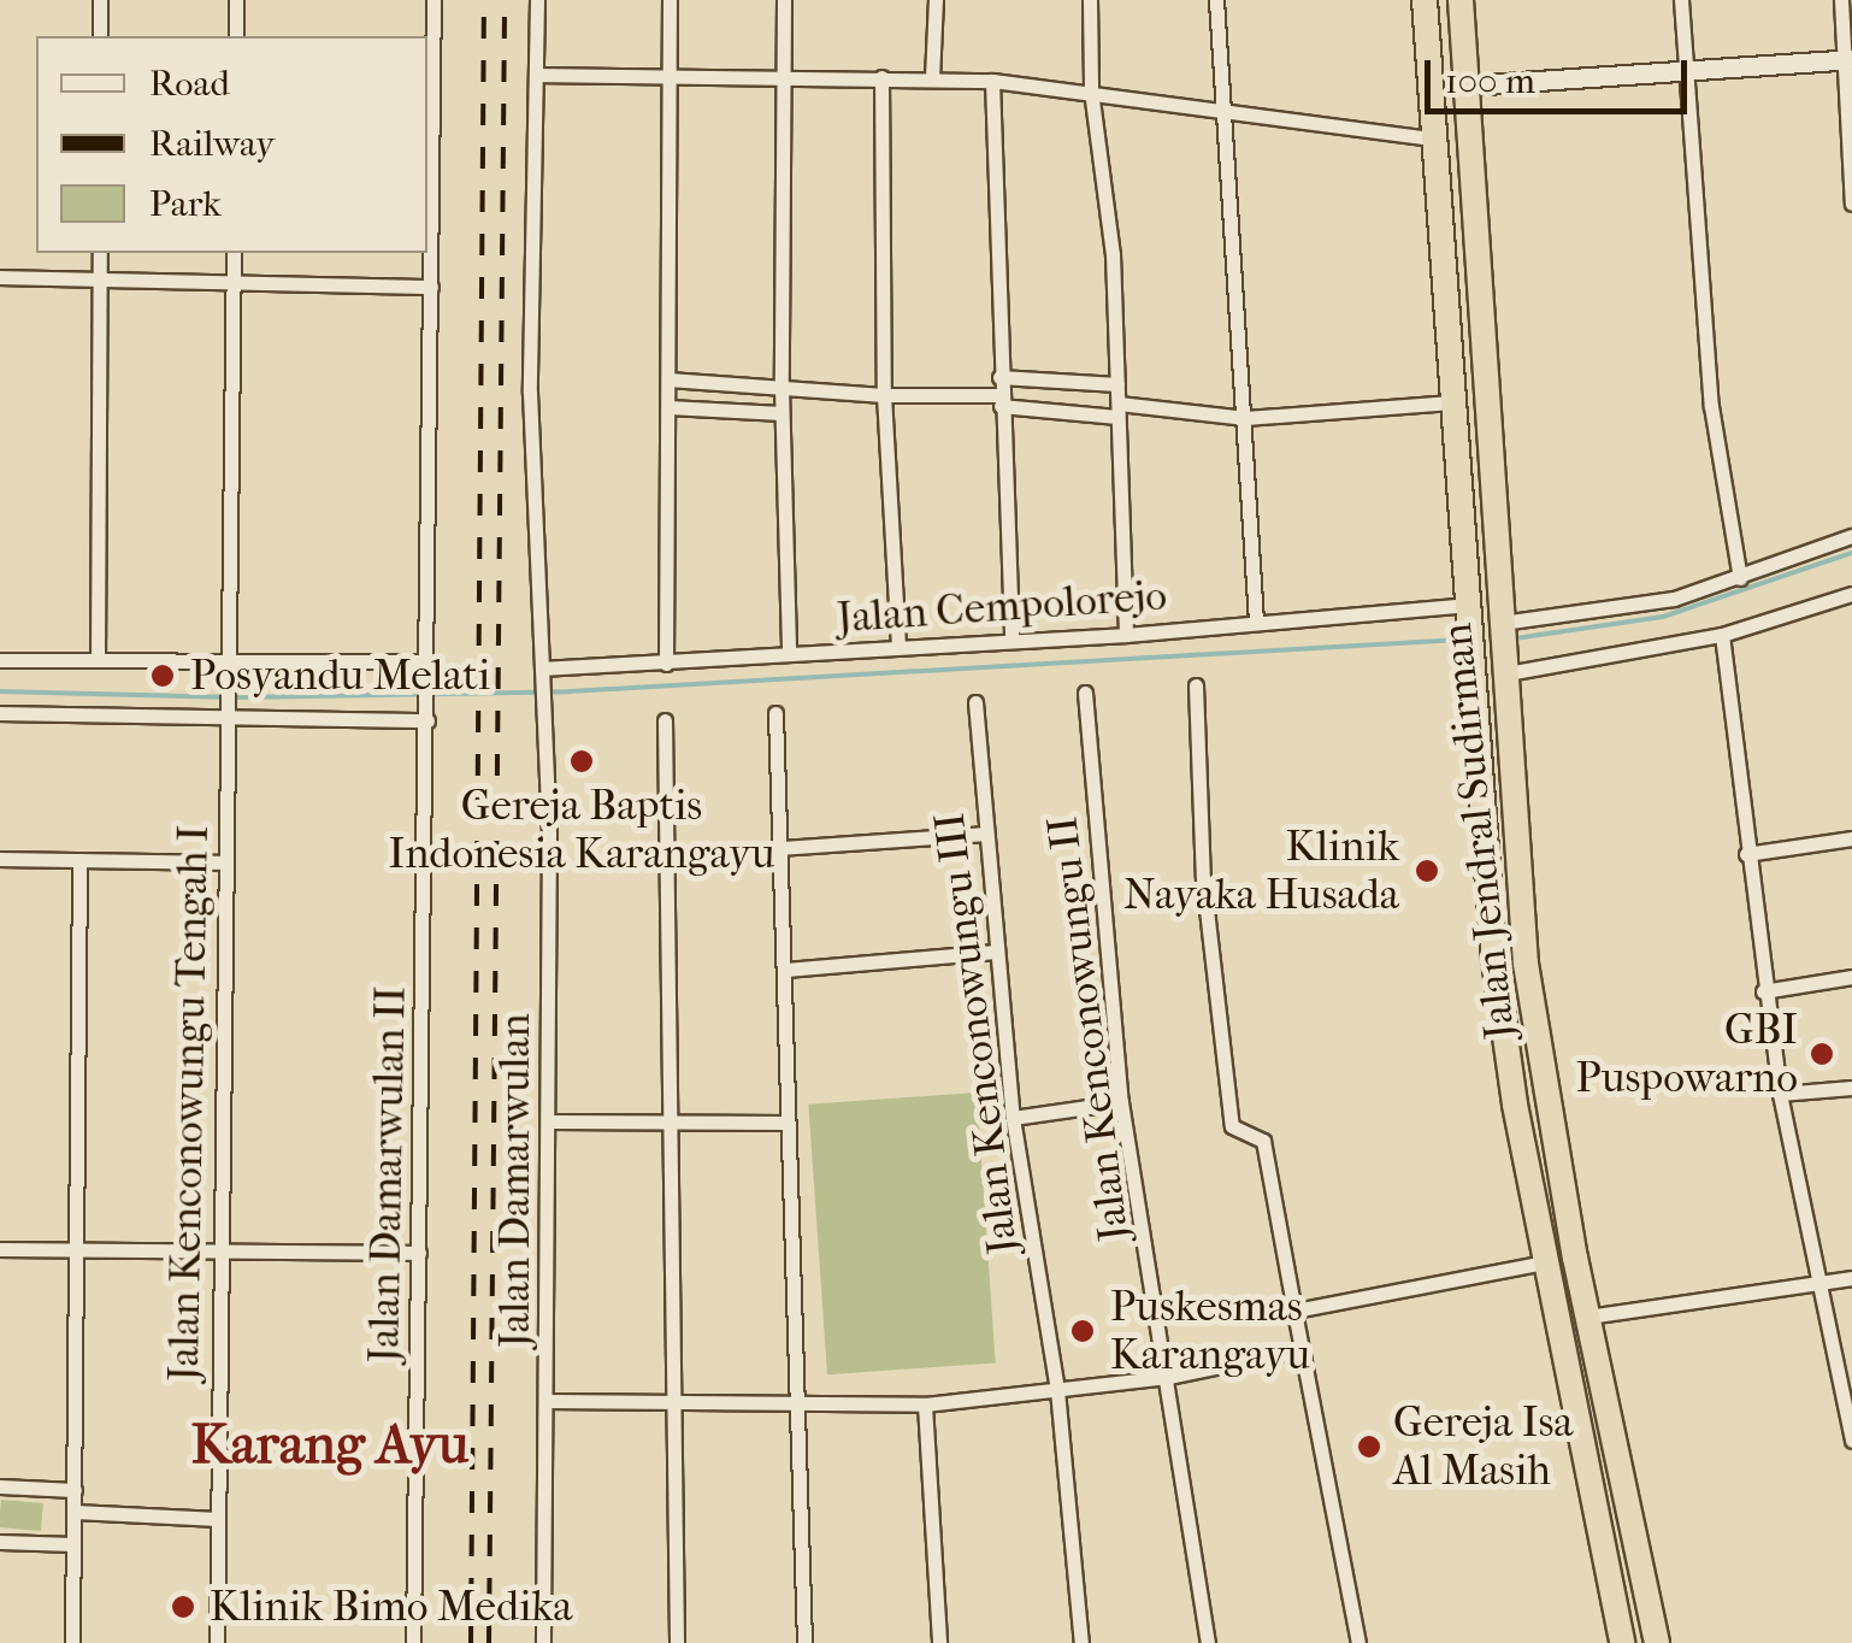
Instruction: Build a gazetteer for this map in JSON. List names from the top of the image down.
{
  "streets": {
    "highway": ["Jalan Jendral Sudirman"],
    "street": [
      "Jalan Cempolorejo",
      "Jalan Kenconowungu II",
      "Jalan Kenconowungu III",
      "Jalan Kenconowungu Tengah I",
      "Jalan Damarwulan II",
      "Jalan Damarwulan"
    ]
  },
  "crossings": [
    ["Jalan Cempolorejo", "Jalan Jendral Sudirman"],
    ["Jalan Cempolorejo", "Jalan Damarwulan"]
  ],
  "districts": ["Karang Ayu"],
  "places": [
    "Posyandu Melati",
    "Gereja Baptis Indonesia Karangayu",
    "Klinik Nayaka Husada",
    "GBI Puspowarno",
    "Puskesmas Karangayu",
    "Gereja Isa Al Masih",
    "Klinik Bimo Medika"
  ],
  "legend": ["Road", "Railway", "Park"],
  "scale_bar": "100 m"
}
